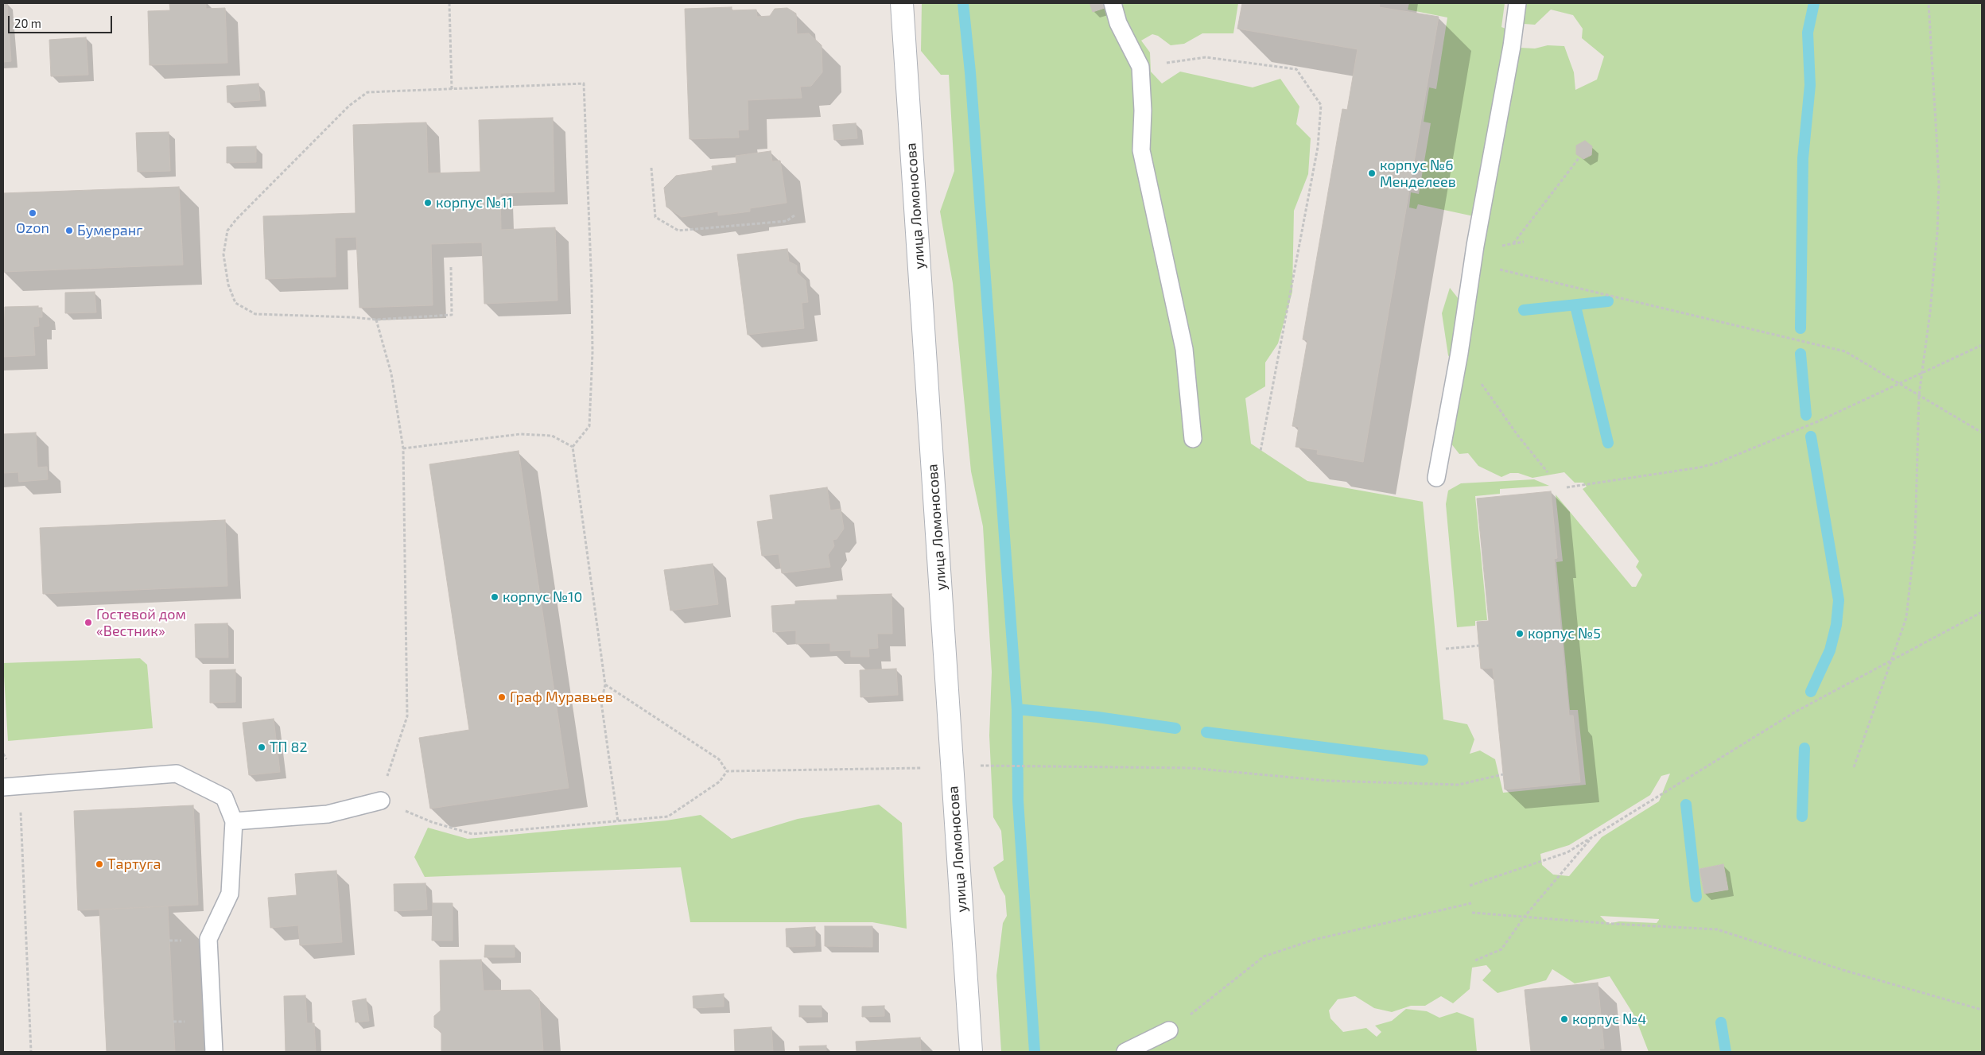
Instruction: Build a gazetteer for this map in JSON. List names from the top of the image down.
{
  "streets": {
    "street": ["улица Ломоносова"]
  },
  "places": [
    "корпус №6 Менделеев",
    "корпус №11",
    "Ozon",
    "Бумеранг",
    "корпус №10",
    "Гостевой дом «Вестник»",
    "корпус №5",
    "Граф Муравьев",
    "ТП 82",
    "Тартуга",
    "корпус №4"
  ],
  "scale_bar": "20 m"
}
